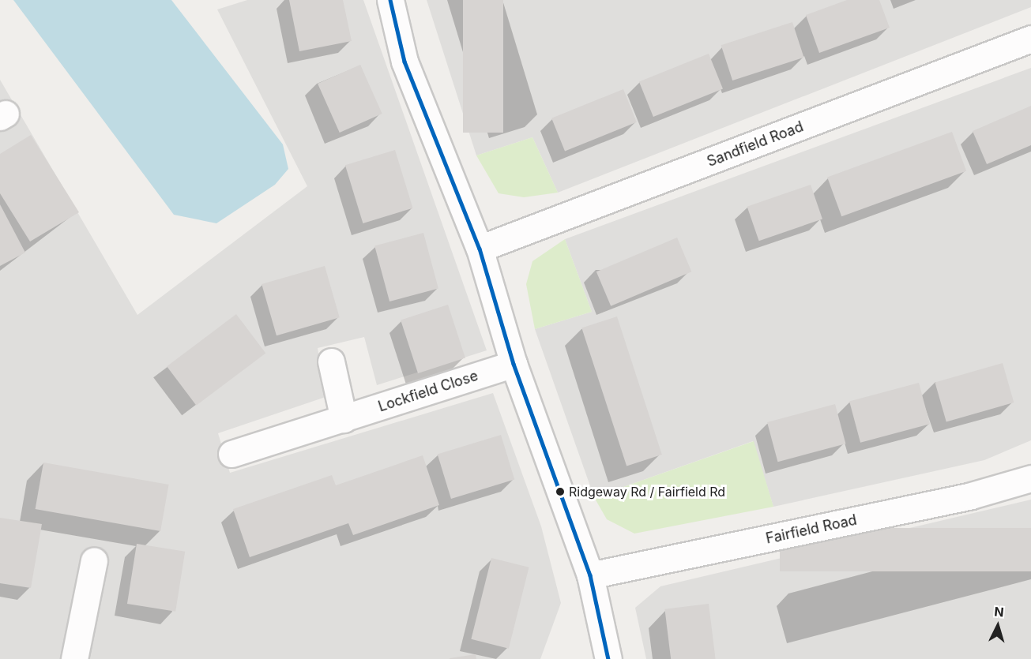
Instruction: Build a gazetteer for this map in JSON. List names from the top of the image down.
{
  "streets": {
    "street": ["Sandfield Road", "Lockfield Close", "Fairfield Road"]
  },
  "places": ["Ridgeway Rd / Fairfield Rd"],
  "north": "top"
}
